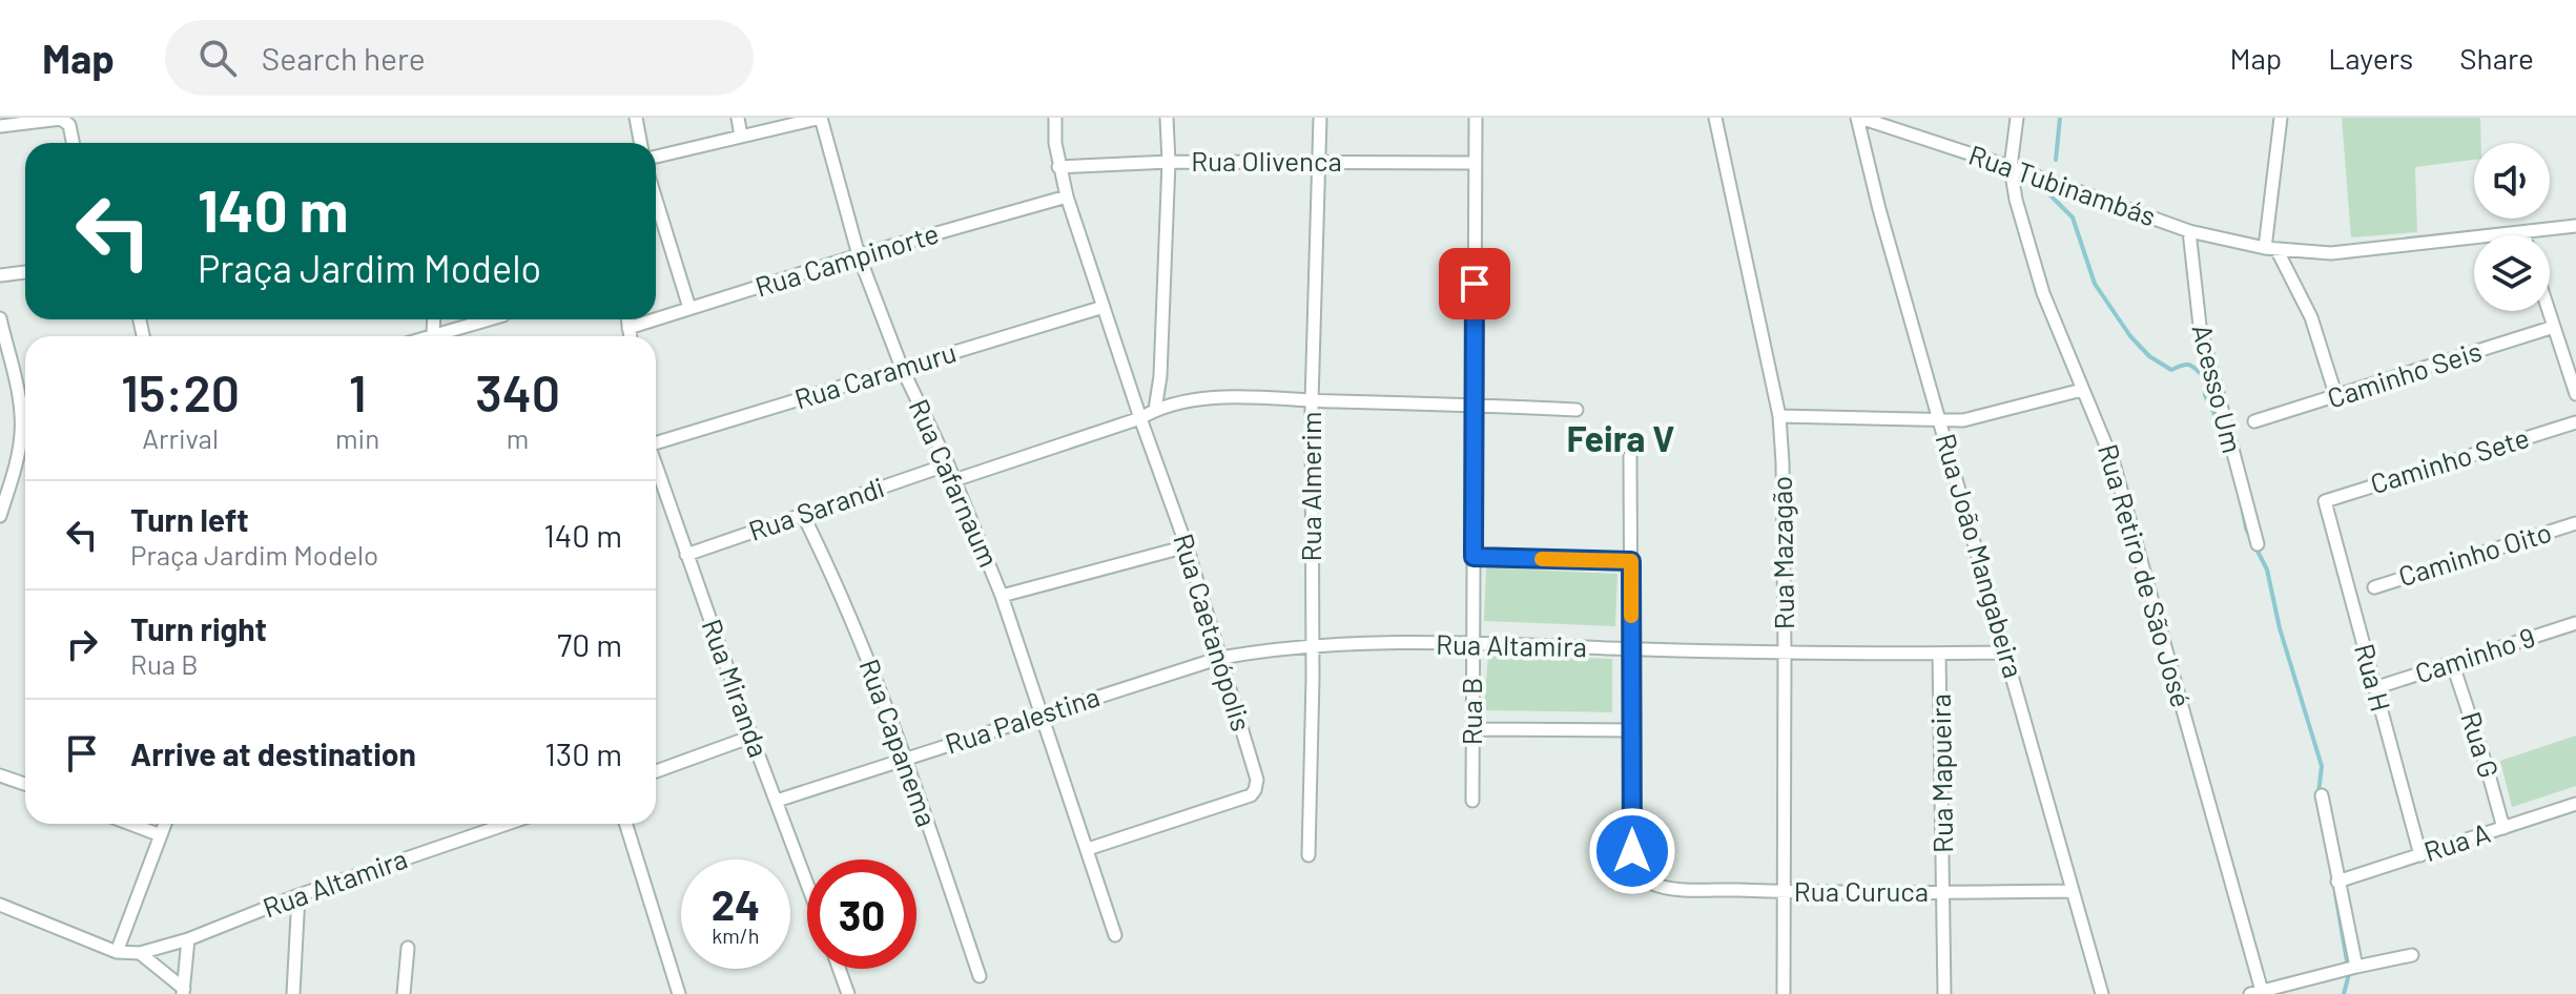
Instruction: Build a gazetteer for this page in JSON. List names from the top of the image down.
{
  "streets": {
    "street": [
      "Rua Olivenca",
      "Rua Tubinambás",
      "Rua Campinorte",
      "Caminho Seis",
      "Rua Caramuru",
      "Acesso Um",
      "Caminho Sete",
      "Rua Cafarnaum",
      "Rua Almerim",
      "Rua Sarandi",
      "Rua Mazagão",
      "Caminho Oito",
      "Rua João Mangabeira",
      "Rua Retiro de São José",
      "Rua Caetanópolis",
      "Rua Altamira",
      "Caminho 9",
      "Rua H",
      "Rua Miranda",
      "Rua B",
      "Rua Palestina",
      "Rua Capanema",
      "Rua G",
      "Rua Mapueira",
      "Rua A",
      "Rua Curuca"
    ]
  },
  "crossings": [
    ["Rua Olivenca", "Rua Almerim"],
    ["Rua Olivenca", "Rua Caetanópolis"],
    ["Rua Olivenca", "Rua B"],
    ["Rua Tubinambás", "Acesso Um"],
    ["Rua Tubinambás", "Rua João Mangabeira"],
    ["Rua Tubinambás", "Rua Retiro de São José"],
    ["Rua Campinorte", "Rua Cafarnaum"],
    ["Rua Campinorte", "Rua Caetanópolis"],
    ["Rua Caramuru", "Rua Cafarnaum"],
    ["Rua Caramuru", "Rua Caetanópolis"],
    ["Caminho Sete", "Rua H"],
    ["Rua Cafarnaum", "Rua Sarandi"],
    ["Rua Cafarnaum", "Rua Caetanópolis"],
    ["Rua Cafarnaum", "Rua Palestina"],
    ["Rua Almerim", "Rua Altamira"],
    ["Rua Sarandi", "Rua Miranda"],
    ["Rua Sarandi", "Rua Capanema"],
    ["Rua Mazagão", "Rua Altamira"],
    ["Rua Mazagão", "Rua Curuca"],
    ["Rua João Mangabeira", "Rua Altamira"],
    ["Rua João Mangabeira", "Rua Curuca"],
    ["Rua Caetanópolis", "Rua Altamira"],
    ["Rua Caetanópolis", "Rua Palestina"],
    ["Rua Altamira", "Rua B"],
    ["Rua Altamira", "Rua Palestina"],
    ["Rua Altamira", "Rua Mapueira"],
    ["Caminho 9", "Rua H"],
    ["Caminho 9", "Rua G"],
    ["Rua H", "Rua A"],
    ["Rua Miranda", "Rua Palestina"],
    ["Rua Palestina", "Rua Capanema"],
    ["Rua G", "Rua A"],
    ["Rua Mapueira", "Rua Curuca"]
  ],
  "districts": ["Feira V"],
  "page": {
    "header": "Map",
    "search": "Search here",
    "nav": ["Map", "Layers", "Share"],
    "turn": ["140 m", "Praça Jardim Modelo"],
    "eta": [
      "15:20",
      "Arrival",
      "1",
      "min",
      "340",
      "m"
    ],
    "list": [
      {
        "name": "Turn left",
        "note": "Praça Jardim Modelo",
        "value": "140 m"
      },
      {
        "name": "Turn right",
        "note": "Rua B",
        "value": "70 m"
      },
      {
        "name": "Arrive at destination",
        "value": "130 m"
      }
    ],
    "speed": "24 km/h",
    "limit": "30"
  }
}
